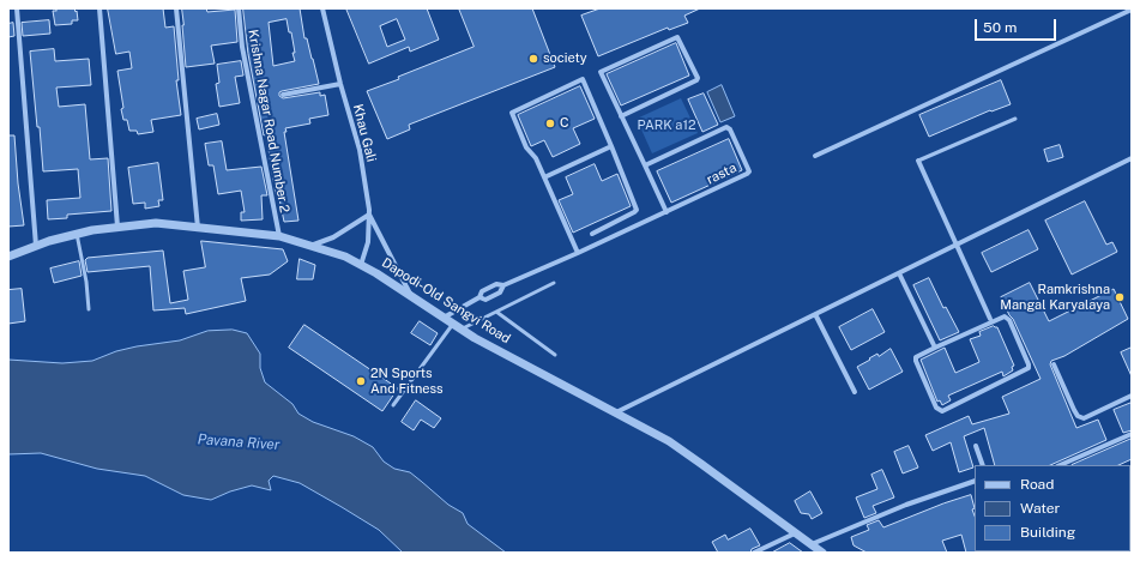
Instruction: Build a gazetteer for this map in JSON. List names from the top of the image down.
{
  "streets": {
    "street": [
      "Krishna Nagar Road Number 2",
      "Khau Gali",
      "rasta",
      "Dapodi-Old Sangvi Road"
    ]
  },
  "crossings": [
    ["Krishna Nagar Road Number 2", "Dapodi-Old Sangvi Road"],
    ["Khau Gali", "Dapodi-Old Sangvi Road"]
  ],
  "water": ["Pavana River"],
  "parks": ["PARK a12"],
  "places": [
    "society",
    "C",
    "Ramkrishna Mangal Karyalaya",
    "2N Sports And Fitness"
  ],
  "legend": ["Road", "Water", "Building"],
  "scale_bar": "50 m"
}
